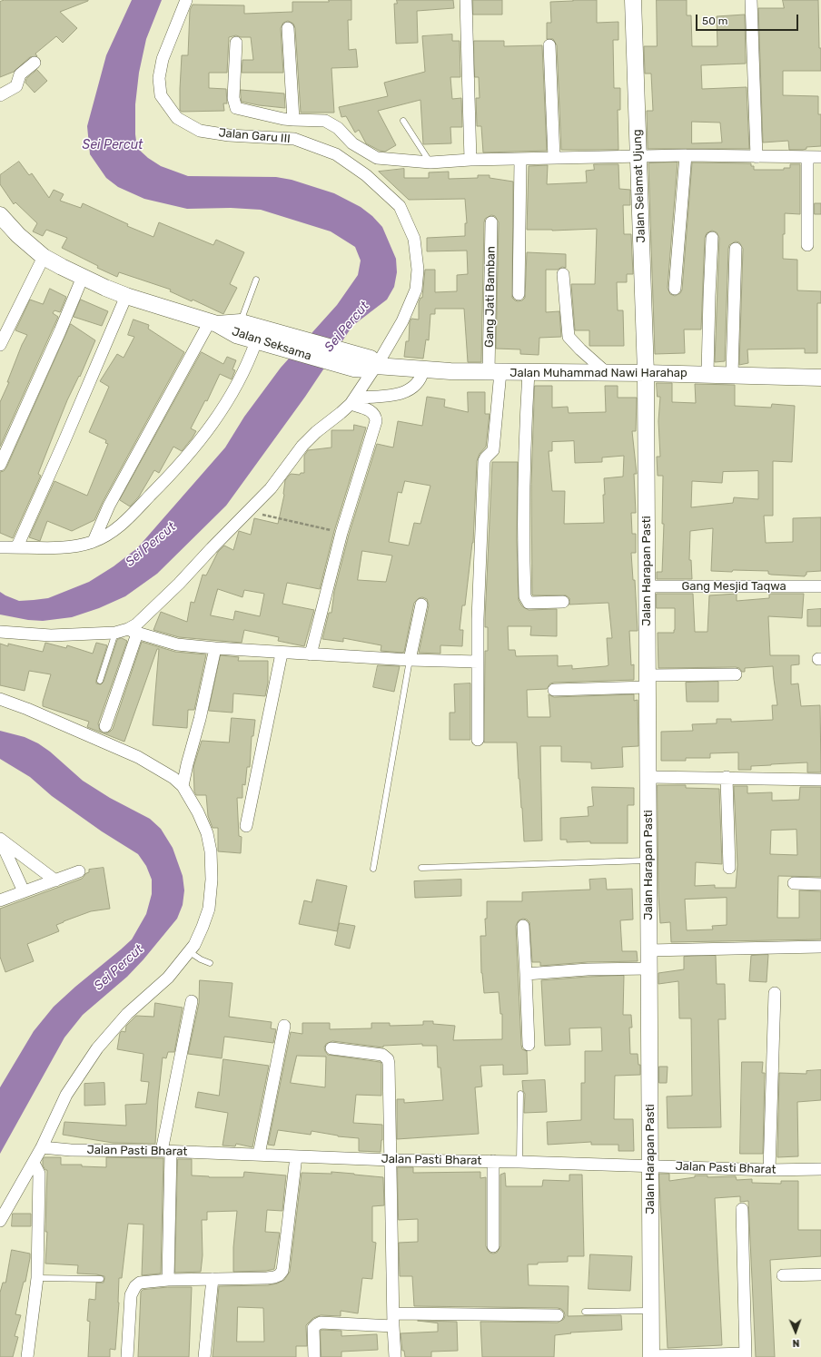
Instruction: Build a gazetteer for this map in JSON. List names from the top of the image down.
{
  "streets": {
    "street": [
      "Jalan Garu III",
      "Jalan Selamat Ujung",
      "Gang Jati Bamban",
      "Jalan Seksama",
      "Jalan Muhammad Nawi Harahap",
      "Jalan Harapan Pasti",
      "Gang Mesjid Taqwa",
      "Jalan Pasti Bharat"
    ]
  },
  "crossings": [
    ["Jalan Garu III", "Jalan Seksama"],
    ["Jalan Garu III", "Jalan Muhammad Nawi Harahap"],
    ["Jalan Selamat Ujung", "Jalan Muhammad Nawi Harahap"],
    ["Jalan Selamat Ujung", "Jalan Harapan Pasti"],
    ["Gang Jati Bamban", "Jalan Muhammad Nawi Harahap"],
    ["Jalan Seksama", "Jalan Muhammad Nawi Harahap"],
    ["Jalan Muhammad Nawi Harahap", "Jalan Harapan Pasti"],
    ["Jalan Harapan Pasti", "Gang Mesjid Taqwa"],
    ["Jalan Harapan Pasti", "Jalan Pasti Bharat"]
  ],
  "water": ["Sei Percut"],
  "scale_bar": "50 m",
  "north": "bottom"
}
